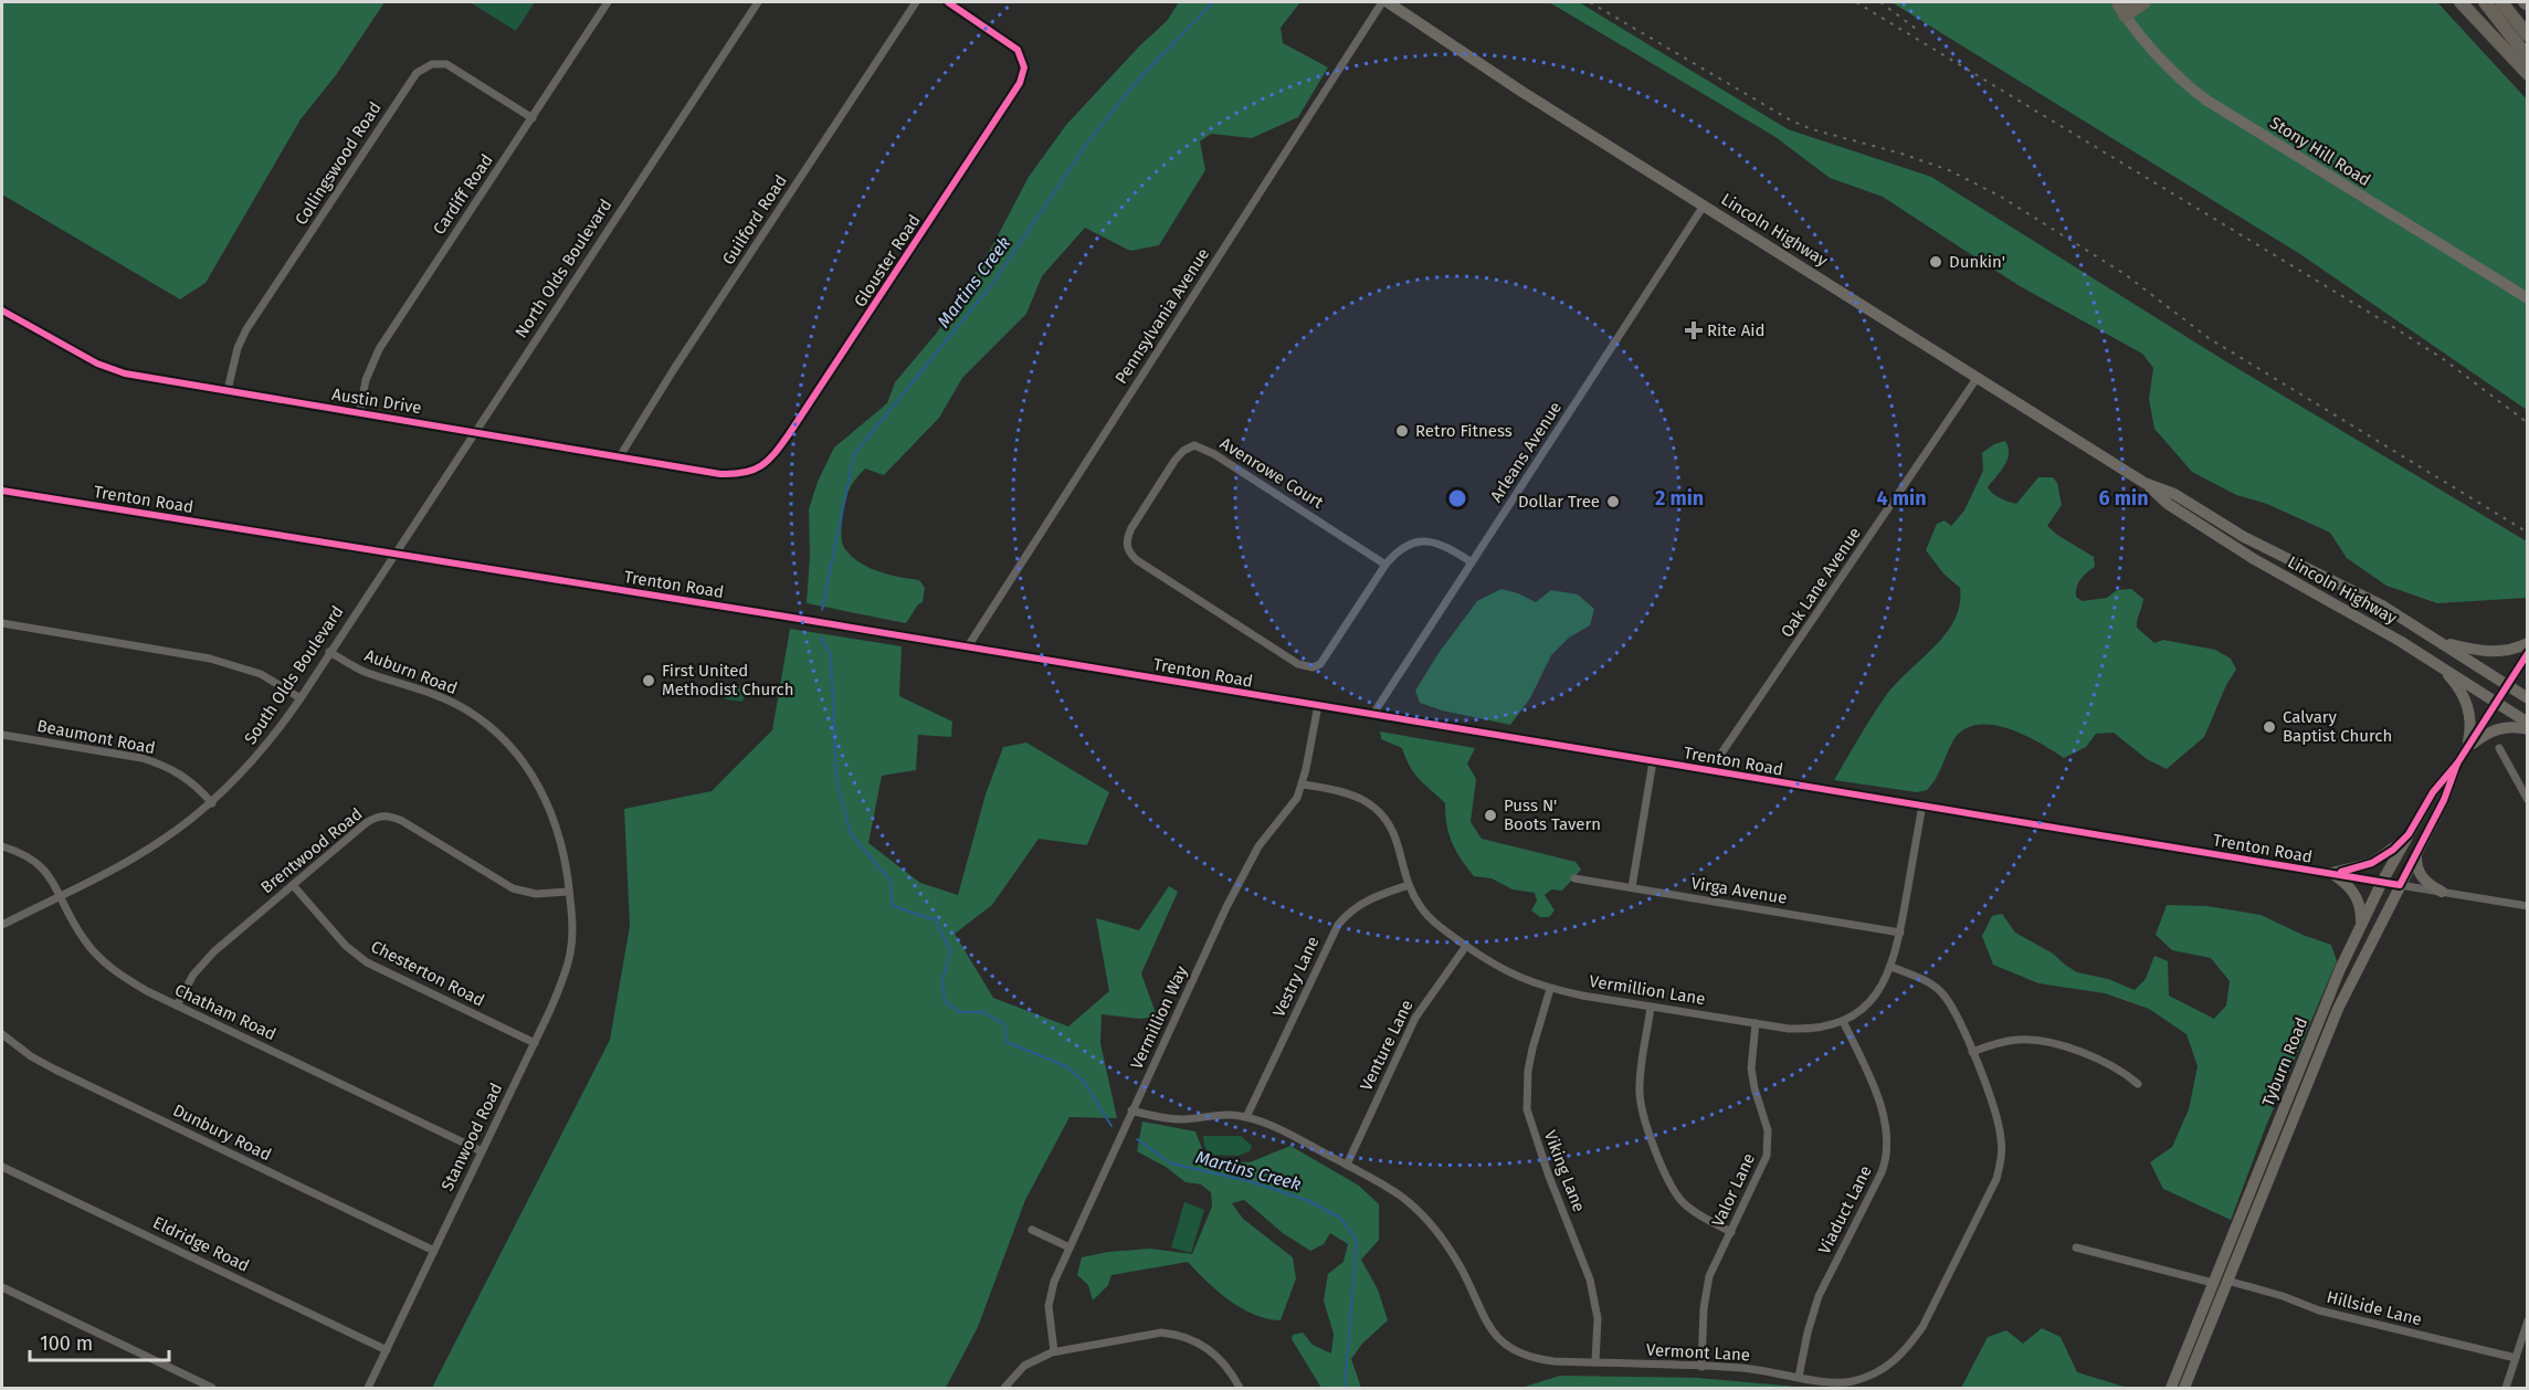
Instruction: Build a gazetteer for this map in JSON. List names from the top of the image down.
{
  "streets": {
    "main road": [
      "Stony Hill Road",
      "Lincoln Highway",
      "Trenton Road",
      "Tyburn Road"
    ],
    "street": [
      "Collingswood Road",
      "Cardiff Road",
      "Guilford Road",
      "Glouster Road",
      "North Olds Boulevard",
      "Pennsylvania Avenue",
      "Austin Drive",
      "Arleans Avenue",
      "Avenrowe Court",
      "Oak Lane Avenue",
      "Auburn Road",
      "South Olds Boulevard",
      "Beaumont Road",
      "Brentwood Road",
      "Virga Avenue",
      "Chesterton Road",
      "Vestry Lane",
      "Vermillion Lane",
      "Chatham Road",
      "Vermillion Way",
      "Venture Lane",
      "Dunbury Road",
      "Stanwood Road",
      "Viking Lane",
      "Valor Lane",
      "Viaduct Lane",
      "Eldridge Road",
      "Hillside Lane",
      "Vermont Lane"
    ]
  },
  "crossings": [
    ["Collingswood Road", "Cardiff Road"],
    ["Collingswood Road", "Austin Drive"],
    ["Cardiff Road", "Austin Drive"],
    ["Guilford Road", "Austin Drive"],
    ["Lincoln Highway", "Arleans Avenue"],
    ["Lincoln Highway", "Oak Lane Avenue"],
    ["Lincoln Highway", "Tyburn Road"],
    ["Glouster Road", "Austin Drive"],
    ["North Olds Boulevard", "Austin Drive"],
    ["North Olds Boulevard", "Trenton Road"],
    ["North Olds Boulevard", "South Olds Boulevard"],
    ["Pennsylvania Avenue", "Trenton Road"],
    ["Arleans Avenue", "Trenton Road"],
    ["Trenton Road", "Oak Lane Avenue"],
    ["Trenton Road", "South Olds Boulevard"],
    ["Trenton Road", "Vermillion Lane"],
    ["Trenton Road", "Vermillion Way"],
    ["Trenton Road", "Tyburn Road"],
    ["Auburn Road", "South Olds Boulevard"],
    ["Auburn Road", "Brentwood Road"],
    ["Auburn Road", "Stanwood Road"],
    ["South Olds Boulevard", "Beaumont Road"],
    ["South Olds Boulevard", "Chatham Road"],
    ["Brentwood Road", "Chesterton Road"],
    ["Brentwood Road", "Chatham Road"],
    ["Brentwood Road", "Stanwood Road"],
    ["Virga Avenue", "Vermillion Lane"],
    ["Chesterton Road", "Stanwood Road"],
    ["Vestry Lane", "Vermillion Lane"],
    ["Vestry Lane", "Vermont Lane"],
    ["Vermillion Lane", "Vermillion Way"],
    ["Vermillion Lane", "Venture Lane"],
    ["Vermillion Lane", "Viking Lane"],
    ["Vermillion Lane", "Valor Lane"],
    ["Vermillion Lane", "Viaduct Lane"],
    ["Vermillion Lane", "Vermont Lane"],
    ["Chatham Road", "Stanwood Road"],
    ["Vermillion Way", "Vermont Lane"],
    ["Venture Lane", "Vermont Lane"],
    ["Tyburn Road", "Hillside Lane"],
    ["Dunbury Road", "Stanwood Road"],
    ["Stanwood Road", "Eldridge Road"],
    ["Viking Lane", "Vermont Lane"],
    ["Valor Lane", "Vermont Lane"],
    ["Viaduct Lane", "Vermont Lane"]
  ],
  "water": ["Martins Creek"],
  "places": {
    "other": [
      "Dunkin'",
      "Retro Fitness",
      "Dollar Tree",
      "First United Methodist Church",
      "Calvary Baptist Church",
      "Puss N' Boots Tavern"
    ],
    "health": ["Rite Aid"]
  },
  "scale_bar": "100 m",
  "rings": ["2 min", "4 min", "6 min"]
}
